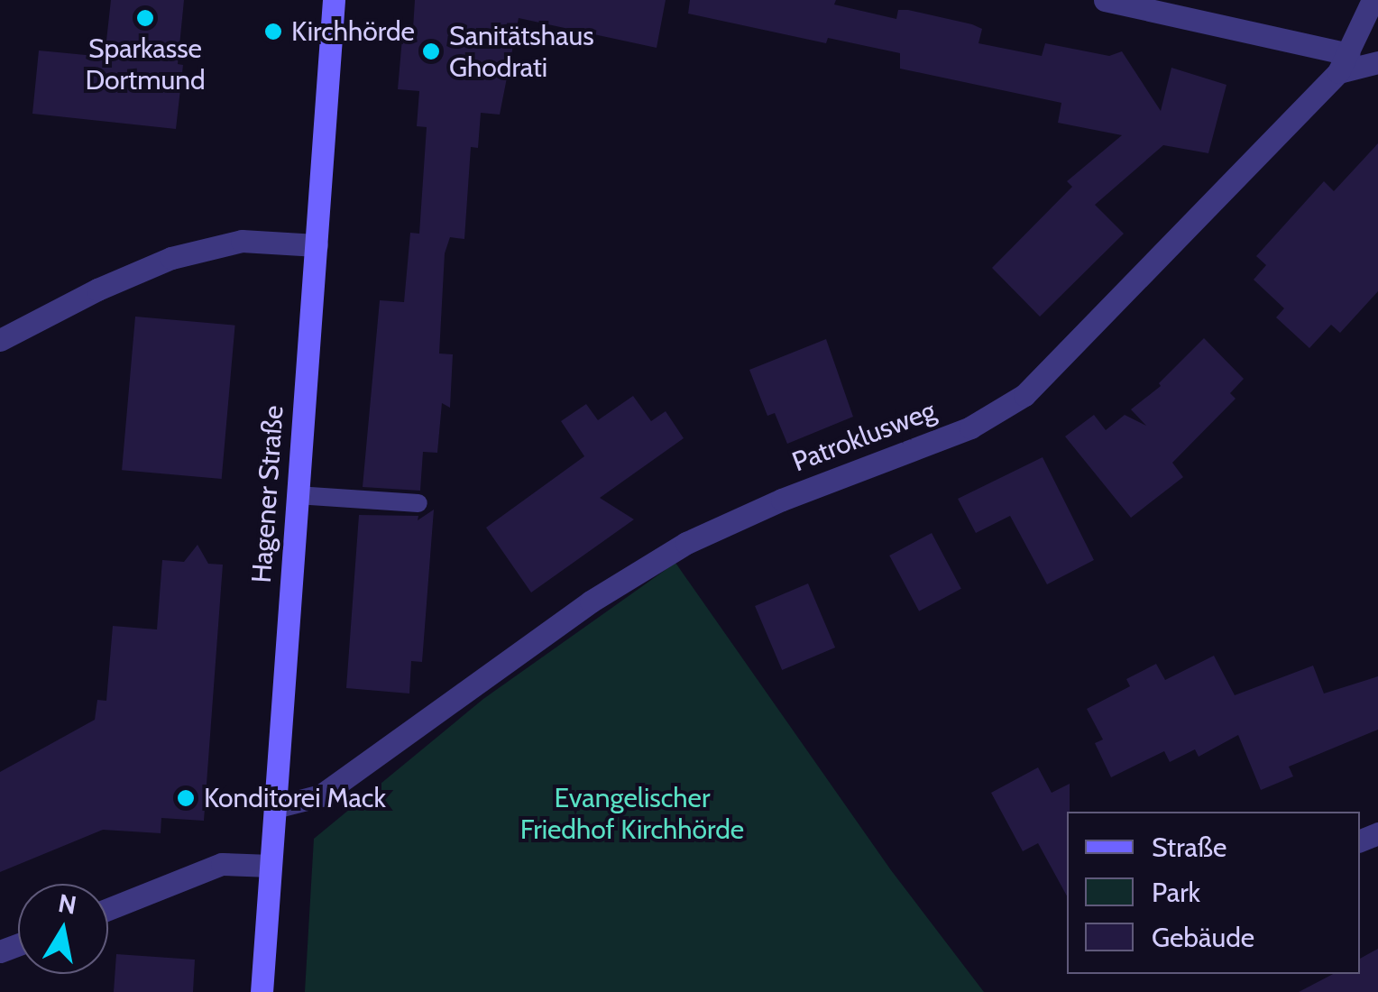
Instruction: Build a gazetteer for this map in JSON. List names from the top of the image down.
{
  "streets": {
    "main road": ["Hagener Straße"],
    "street": ["Patroklusweg"]
  },
  "crossings": [
    ["Patroklusweg", "Hagener Straße"]
  ],
  "parks": ["Evangelischer Friedhof Kirchhörde"],
  "places": [
    "Sparkasse Dortmund",
    "Kirchhörde",
    "Sanitätshaus Ghodrati",
    "Konditorei Mack"
  ],
  "legend": ["Straße", "Park", "Gebäude"],
  "north": "top"
}
